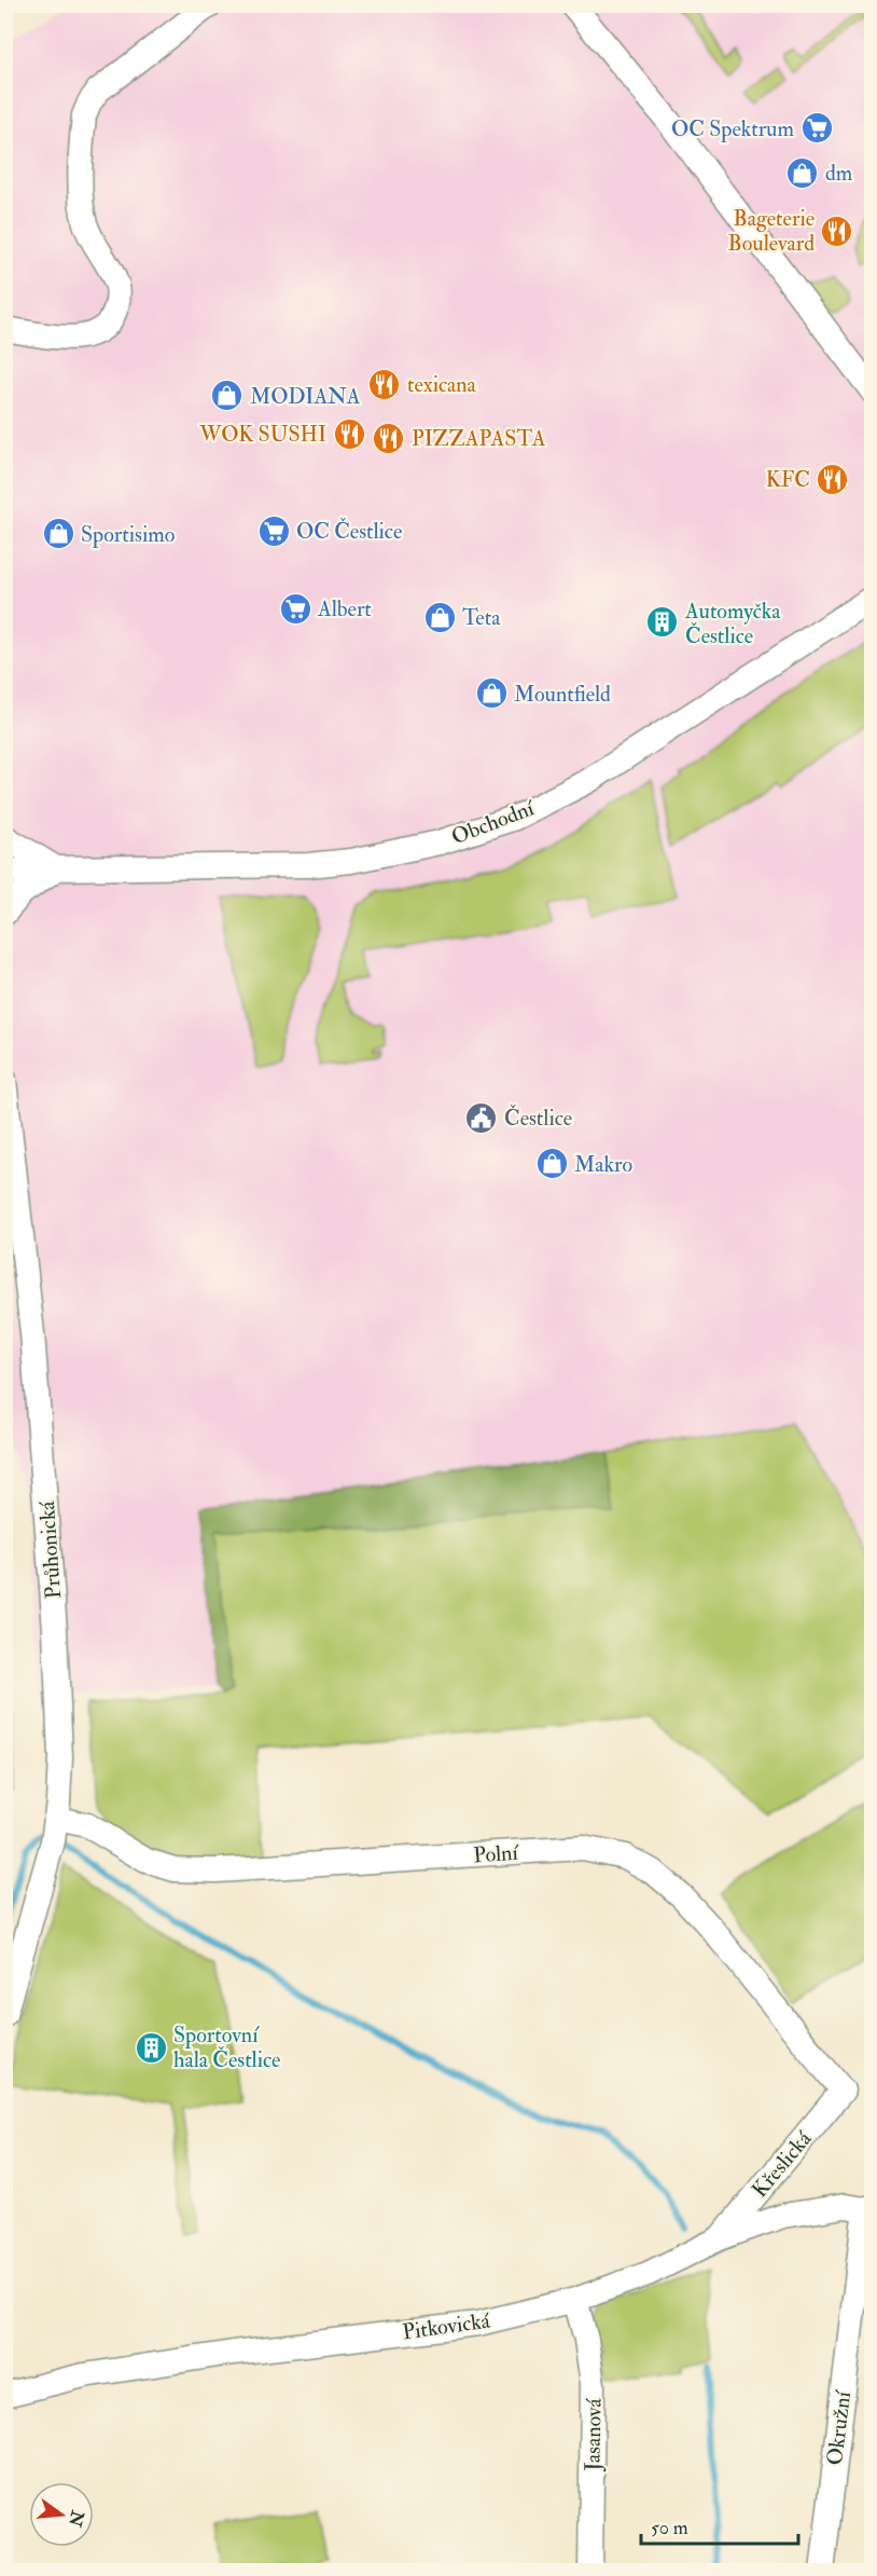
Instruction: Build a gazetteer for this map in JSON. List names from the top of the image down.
{
  "streets": {
    "street": [
      "Obchodní",
      "Průhonická",
      "Polní",
      "Křeslická",
      "Pitkovická",
      "Okružní",
      "Jasanová"
    ]
  },
  "crossings": [
    ["Průhonická", "Polní"],
    ["Polní", "Křeslická"],
    ["Křeslická", "Pitkovická"],
    ["Pitkovická", "Okružní"],
    ["Pitkovická", "Jasanová"]
  ],
  "places": {
    "supermarket": ["OC Spektrum", "OC Čestlice", "Albert"],
    "shop": [
      "dm",
      "MODIANA",
      "Sportisimo",
      "Teta",
      "Mountfield",
      "Makro"
    ],
    "restaurant": [
      "Bageterie Boulevard",
      "texicana",
      "WOK SUSHI",
      "PIZZAPASTA",
      "KFC"
    ],
    "building": ["Automyčka Čestlice", "Sportovní hala Čestlice"],
    "public building": ["Čestlice"]
  },
  "scale_bar": "50 m",
  "north": "right"
}
